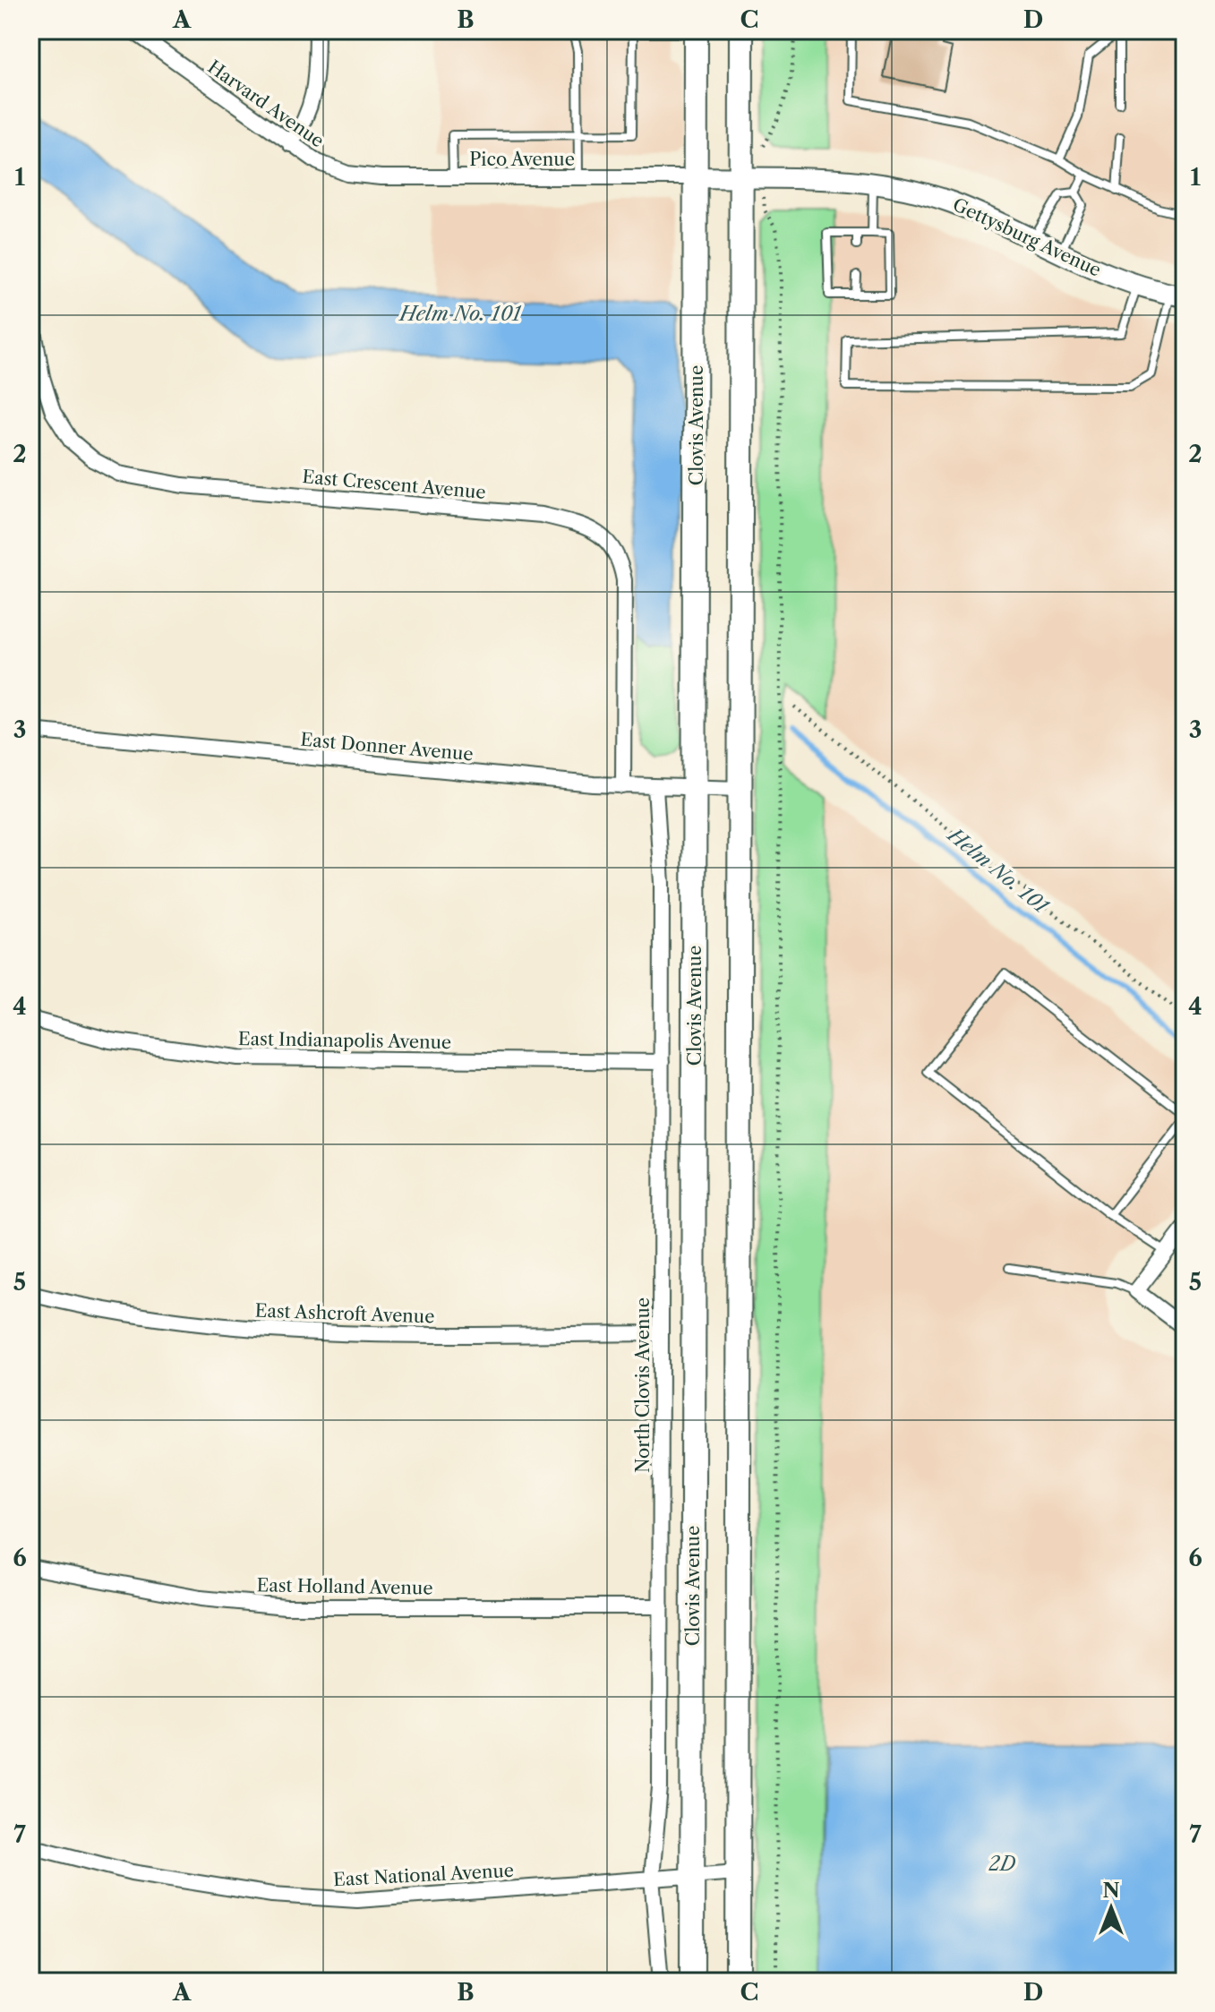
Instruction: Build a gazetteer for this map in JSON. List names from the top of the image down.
{
  "streets": {
    "main road": ["Clovis Avenue"],
    "street": [
      "Harvard Avenue",
      "Pico Avenue",
      "Gettysburg Avenue",
      "East Crescent Avenue",
      "East Donner Avenue",
      "East Indianapolis Avenue",
      "East Ashcroft Avenue",
      "North Clovis Avenue",
      "East Holland Avenue",
      "East National Avenue"
    ]
  },
  "crossings": [
    ["Harvard Avenue", "Pico Avenue"],
    ["Pico Avenue", "Gettysburg Avenue"],
    ["Pico Avenue", "Clovis Avenue"],
    ["Gettysburg Avenue", "Clovis Avenue"],
    ["Clovis Avenue", "East Donner Avenue"],
    ["Clovis Avenue", "East National Avenue"],
    ["East Crescent Avenue", "East Donner Avenue"],
    ["East Donner Avenue", "North Clovis Avenue"],
    ["East Indianapolis Avenue", "North Clovis Avenue"],
    ["East Ashcroft Avenue", "North Clovis Avenue"],
    ["North Clovis Avenue", "East Holland Avenue"],
    ["North Clovis Avenue", "East National Avenue"]
  ],
  "water": ["Helm No. 101", "2D"],
  "north": "top",
  "grid": {
    "columns": [
      "A",
      "B",
      "C",
      "D"
    ],
    "rows": [
      "1",
      "2",
      "3",
      "4",
      "5",
      "6",
      "7"
    ]
  }
}
